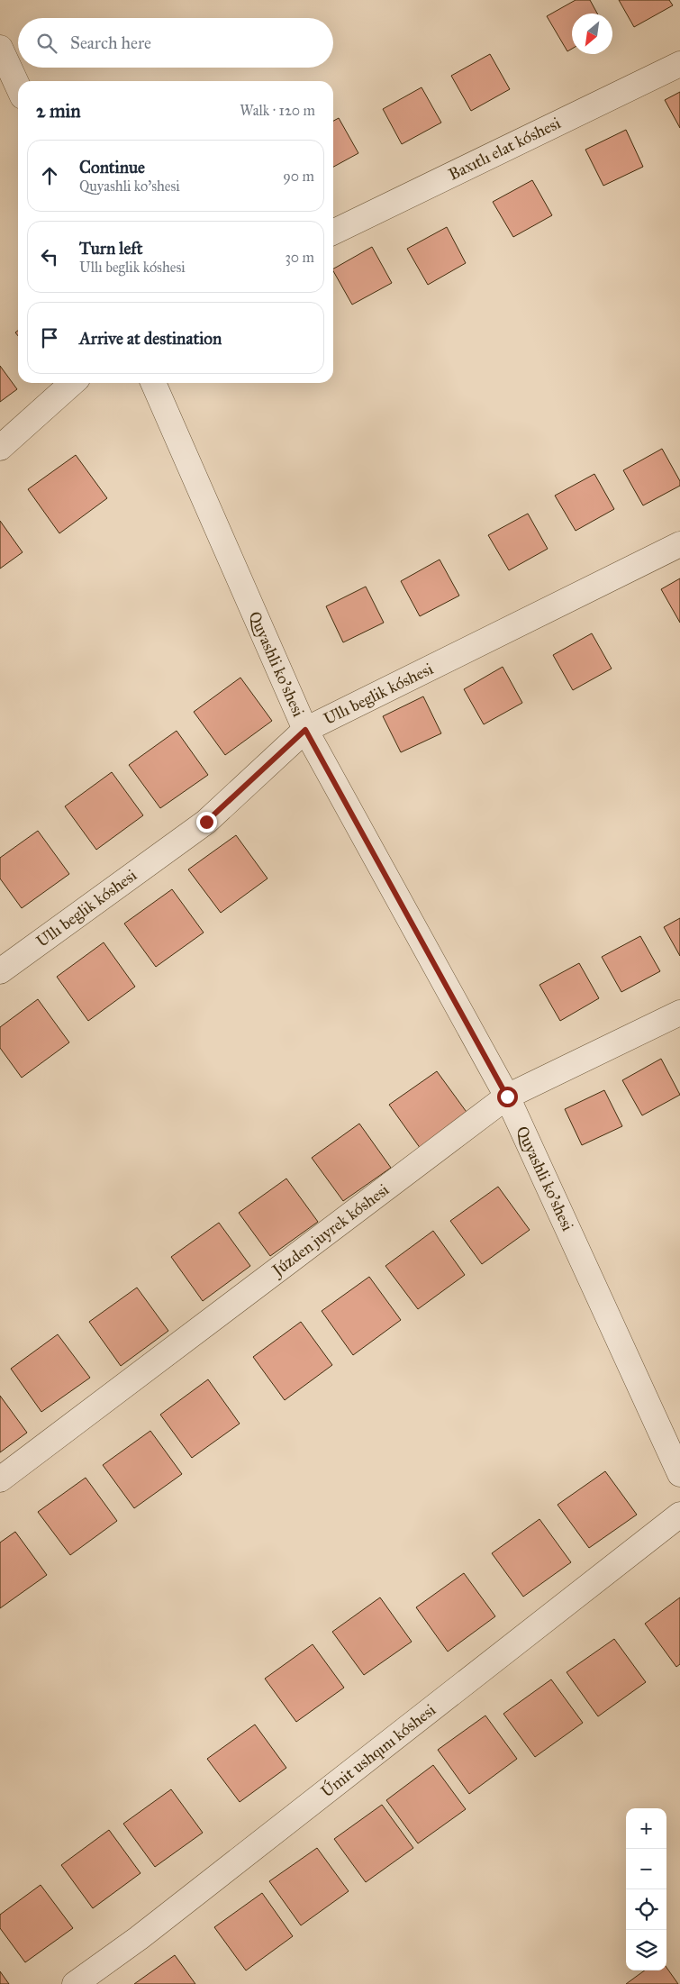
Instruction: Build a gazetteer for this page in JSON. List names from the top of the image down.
{
  "streets": {
    "street": [
      "Baxıtlı elat kóshesi",
      "Quyashli ko'shesi",
      "Ullı beglik kóshesi",
      "Júzden juyrek kóshesi",
      "Úmit ushqını kóshesi"
    ]
  },
  "crossings": [
    ["Quyashli ko'shesi", "Ullı beglik kóshesi"],
    ["Quyashli ko'shesi", "Júzden juyrek kóshesi"]
  ],
  "north": "bottom left",
  "page": {
    "search": "Search here",
    "heading": ["2 min", "Walk · 120 m"],
    "list": [
      ["Continue", "Quyashli ko'shesi", "90 m"],
      ["Turn left", "Ullı beglik kóshesi", "30 m"],
      "Arrive at destination"
    ],
    "map_buttons": ["+", "−"]
  }
}
